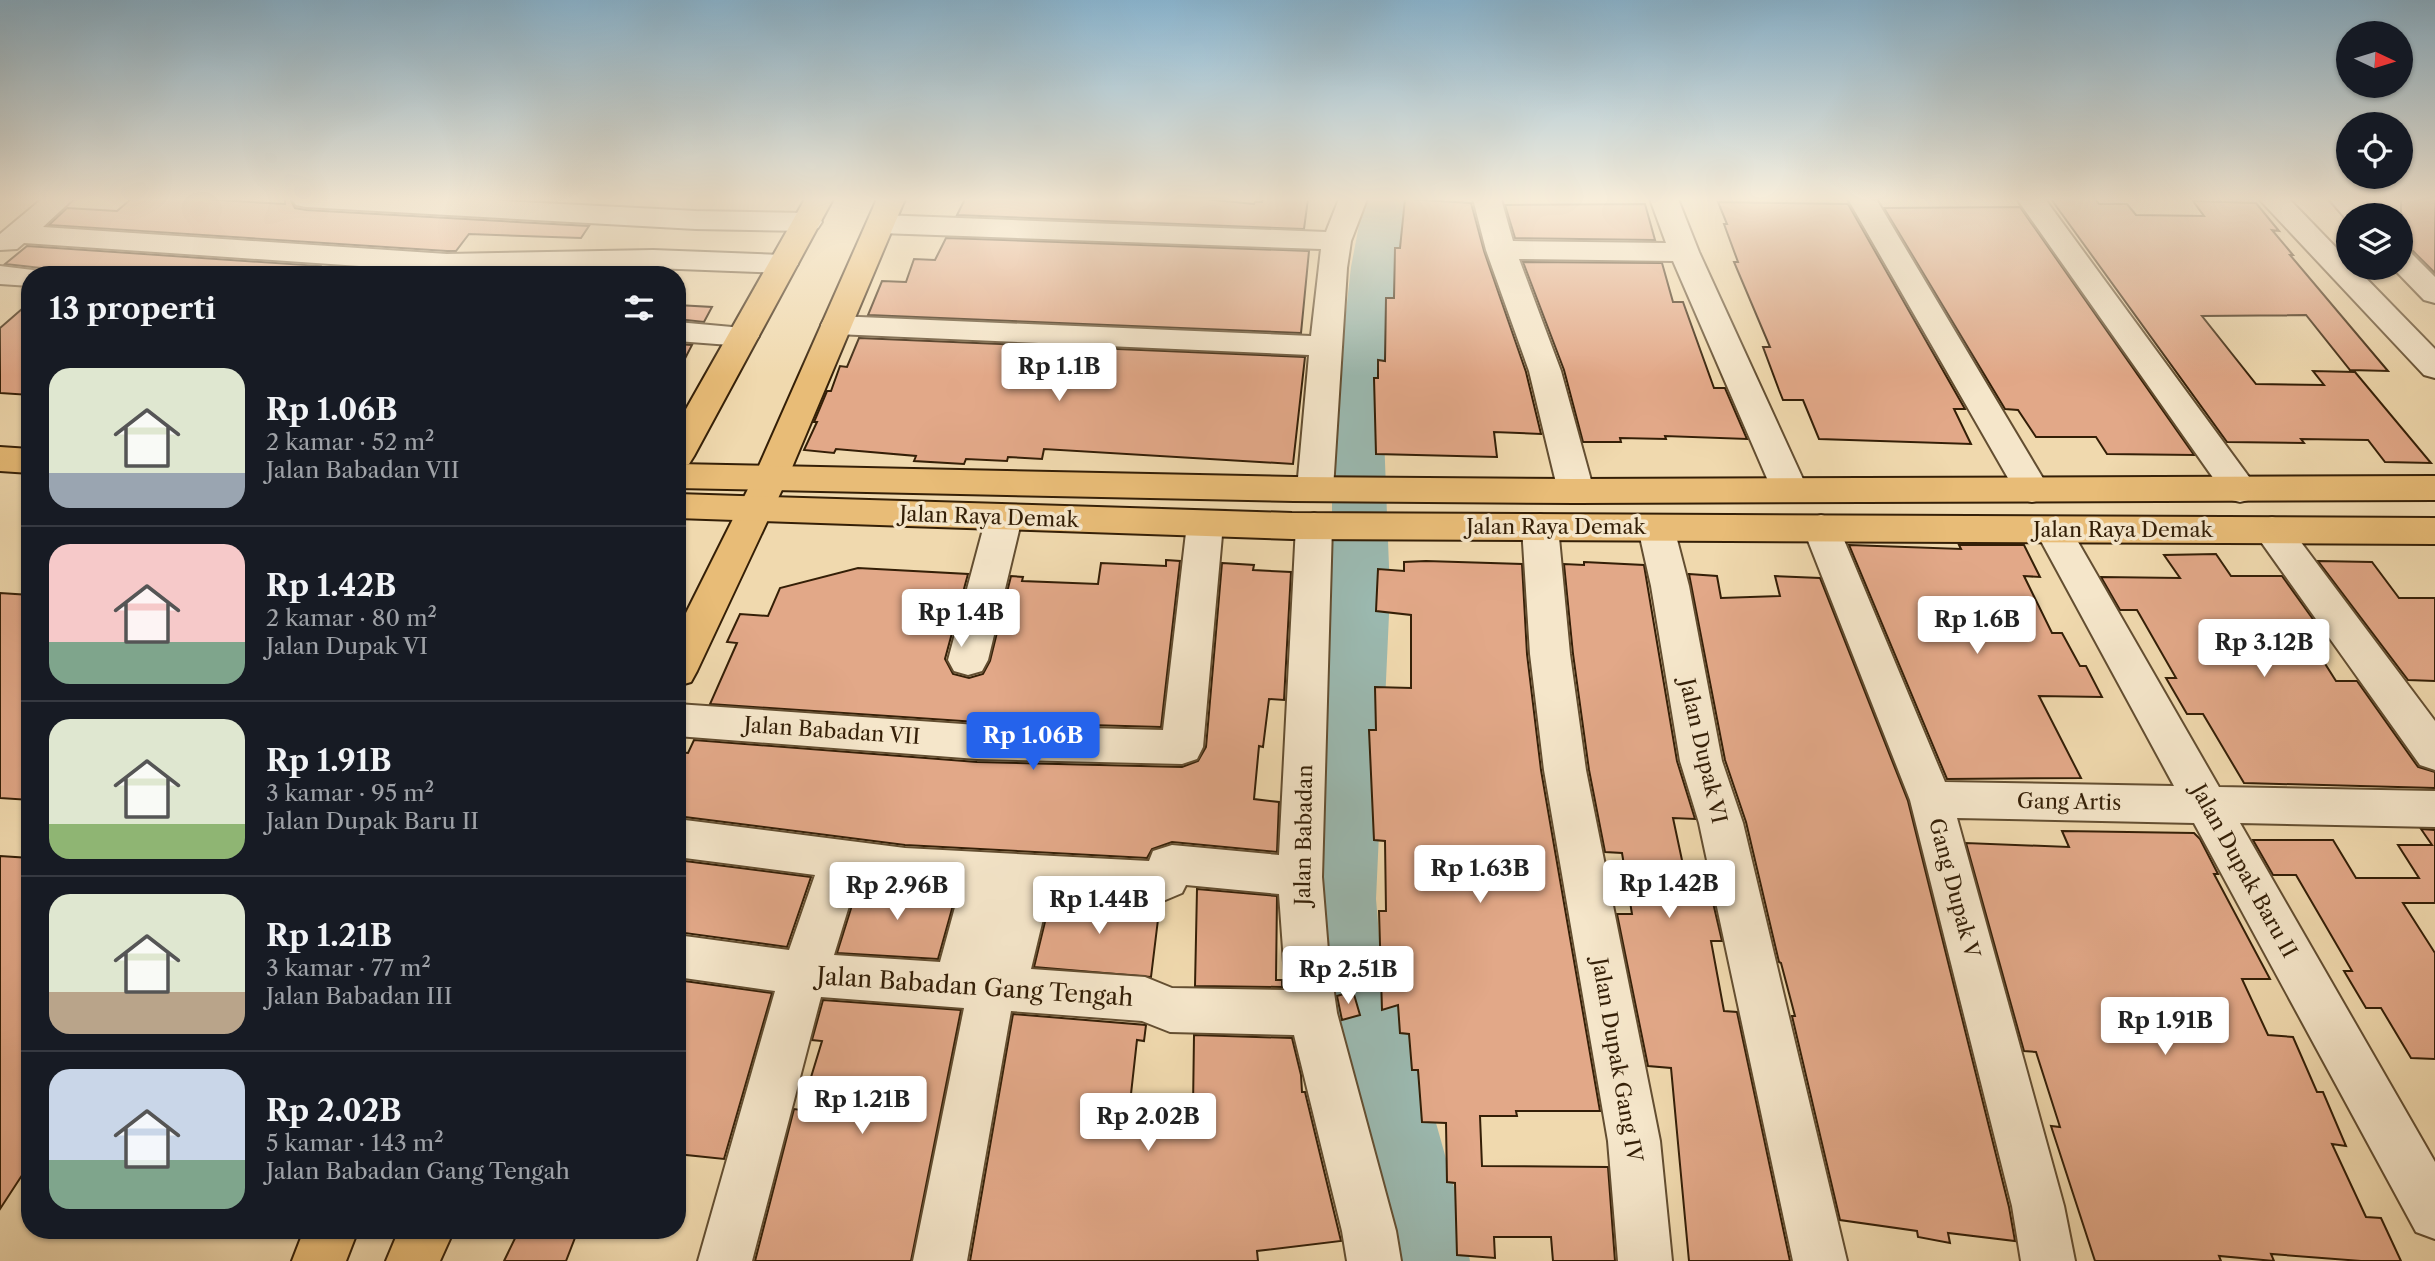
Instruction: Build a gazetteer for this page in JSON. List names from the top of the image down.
{
  "streets": {
    "main road": ["Jalan Raya Demak"],
    "street": [
      "Jalan Babadan VII",
      "Jalan Dupak VI",
      "Gang Artis",
      "Jalan Babadan",
      "Jalan Dupak Baru II",
      "Gang Dupak V",
      "Jalan Babadan Gang Tengah",
      "Jalan Dupak Gang IV"
    ]
  },
  "crossings": [
    ["Jalan Raya Demak", "Jalan Babadan VII"],
    ["Jalan Raya Demak", "Jalan Dupak VI"],
    ["Jalan Raya Demak", "Jalan Babadan"],
    ["Jalan Raya Demak", "Jalan Dupak Baru II"],
    ["Jalan Raya Demak", "Gang Dupak V"],
    ["Jalan Raya Demak", "Jalan Dupak Gang IV"],
    ["Gang Artis", "Jalan Dupak Baru II"],
    ["Gang Artis", "Gang Dupak V"],
    ["Jalan Babadan", "Jalan Babadan Gang Tengah"]
  ],
  "north": "right",
  "page": {
    "heading": "13 properti",
    "price": [
      "Rp 1.1B",
      "Rp 1.4B",
      "Rp 1.6B",
      "Rp 3.12B",
      "Rp 1.06B",
      "Rp 1.63B",
      "Rp 1.42B",
      "Rp 2.96B",
      "Rp 1.44B",
      "Rp 2.51B",
      "Rp 1.91B",
      "Rp 1.21B",
      "Rp 2.02B"
    ],
    "list": [
      {
        "name": "Rp 1.06B",
        "note": "2 kamar · 52 m² · Jalan Babadan VII"
      },
      {
        "name": "Rp 1.42B",
        "note": "2 kamar · 80 m² · Jalan Dupak VI"
      },
      {
        "name": "Rp 1.91B",
        "note": "3 kamar · 95 m² · Jalan Dupak Baru II"
      },
      {
        "name": "Rp 1.21B",
        "note": "3 kamar · 77 m² · Jalan Babadan III"
      },
      {
        "name": "Rp 2.02B",
        "note": "5 kamar · 143 m² · Jalan Babadan Gang Tengah"
      }
    ]
  }
}
